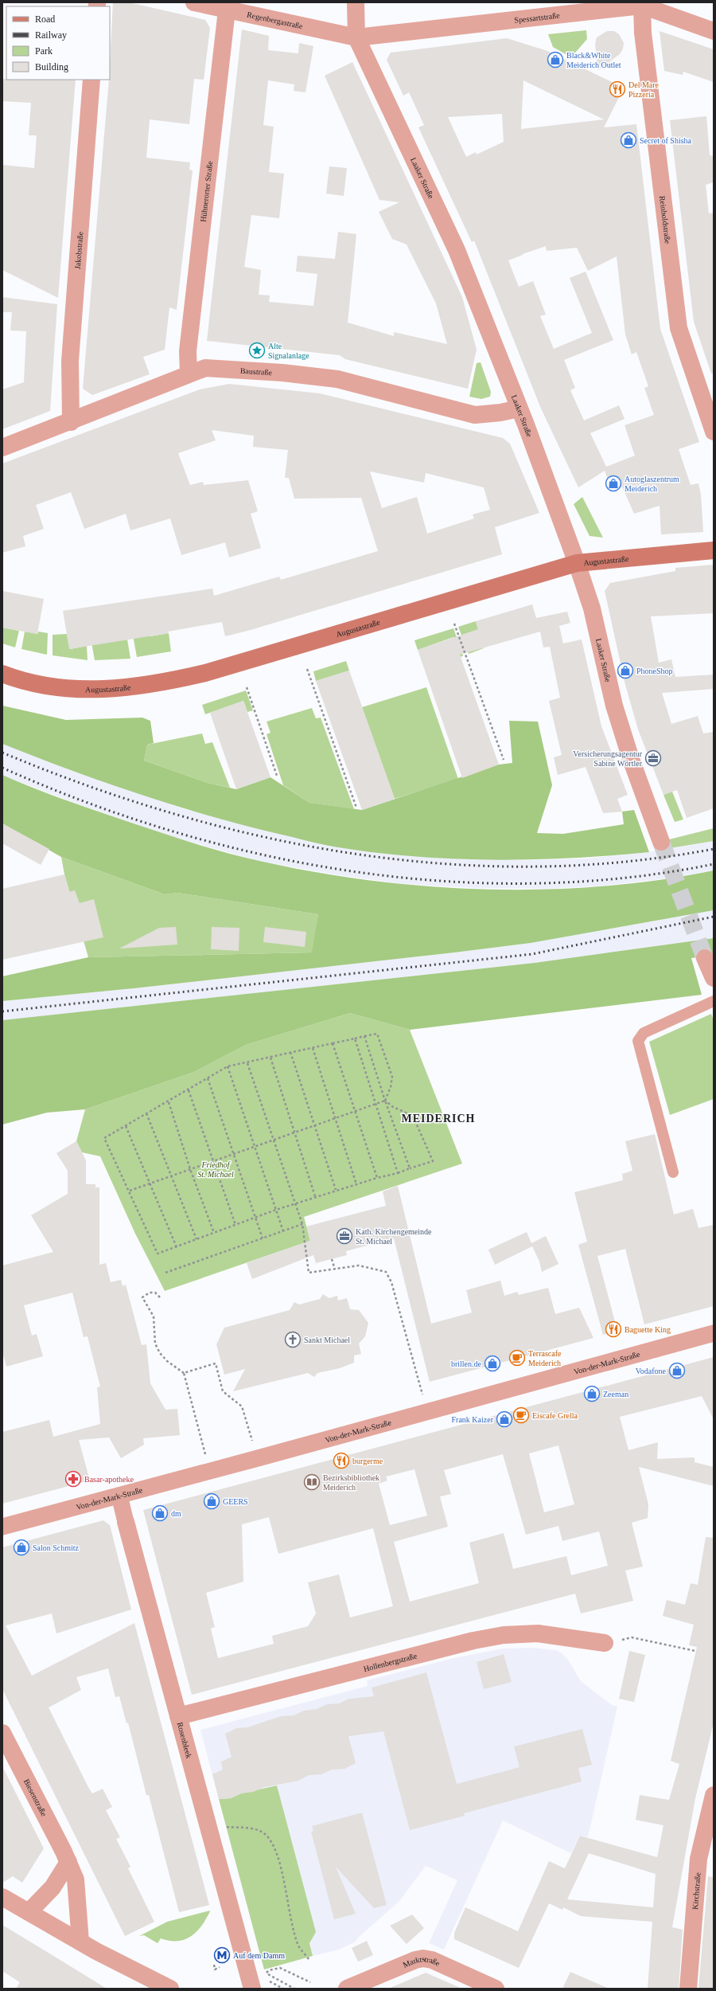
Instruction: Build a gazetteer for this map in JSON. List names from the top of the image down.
{
  "streets": {
    "main road": ["Augustastraße"],
    "street": [
      "Spessartstraße",
      "Regenbergastraße",
      "Laaker Straße",
      "Hühnerorter Straße",
      "Reinholdstraße",
      "Jakobstraße",
      "Baustraße",
      "Von-der-Mark-Straße",
      "Hollenbergstraße",
      "Rosenbleek",
      "Biesenstraße",
      "Kirchstraße",
      "Marktstraße"
    ]
  },
  "crossings": [
    ["Spessartstraße", "Regenbergastraße"],
    ["Spessartstraße", "Laaker Straße"],
    ["Spessartstraße", "Reinholdstraße"],
    ["Regenbergastraße", "Laaker Straße"],
    ["Regenbergastraße", "Hühnerorter Straße"],
    ["Laaker Straße", "Baustraße"],
    ["Laaker Straße", "Augustastraße"],
    ["Hühnerorter Straße", "Baustraße"],
    ["Jakobstraße", "Baustraße"],
    ["Von-der-Mark-Straße", "Rosenbleek"],
    ["Hollenbergstraße", "Rosenbleek"]
  ],
  "districts": ["MEIDERICH"],
  "parks": ["Friedhof St. Michael"],
  "places": {
    "shop": [
      "Black&White Meiderich Outlet",
      "Secret of Shisha",
      "Autoglaszentrum Meiderich",
      "PhoneShop",
      "brillen.de",
      "Vodafone",
      "Zeeman",
      "Frank Kaizer",
      "GEERS",
      "dm",
      "Salon Schmitz"
    ],
    "restaurant": ["Del Mare Pizzeria", "Baguette King", "burgerme"],
    "place": ["Alte Signalanlage"],
    "office": ["Versicherungsagentur Sabine Wörtler", "Kath. Kirchengemeinde St. Michael"],
    "church": ["Sankt Michael"],
    "cafe": ["Terrascafe Meiderich", "Eiscafe Grella"],
    "pharmacy": ["Basar-apotheke"],
    "library": ["Bezirksbibliothek Meiderich"],
    "metro station": ["Auf dem Damm"]
  },
  "legend": [
    "Road",
    "Railway",
    "Park",
    "Building"
  ]
}
